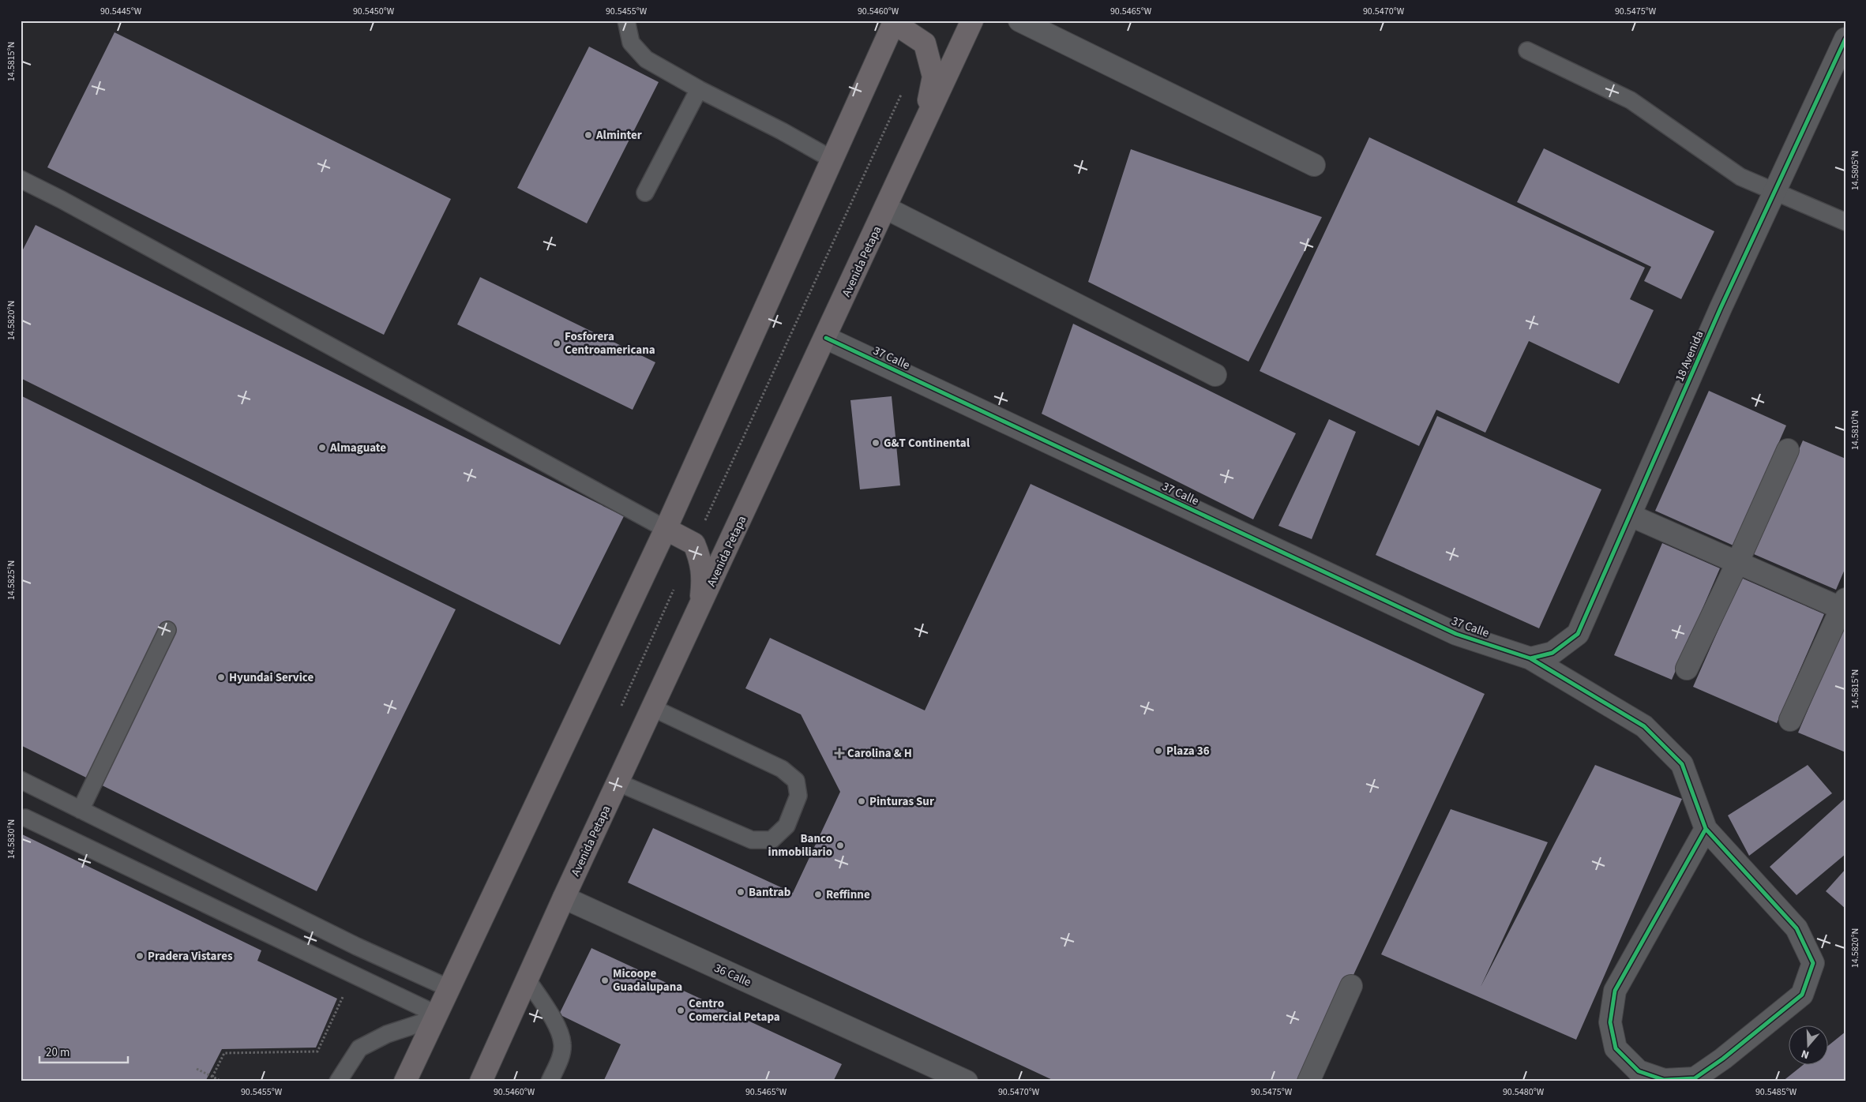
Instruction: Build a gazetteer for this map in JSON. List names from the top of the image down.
{
  "streets": {
    "main road": ["Avenida Petapa"],
    "street": ["18 Avenida", "37 Calle", "36 Calle"]
  },
  "crossings": [
    ["Avenida Petapa", "37 Calle"],
    ["Avenida Petapa", "36 Calle"],
    ["18 Avenida", "37 Calle"]
  ],
  "places": {
    "other": [
      "Alminter",
      "Fosforera Centroamericana",
      "G&T Continental",
      "Almaguate",
      "Hyundai Service",
      "Plaza 36",
      "Pinturas Sur",
      "Banco inmobiliario",
      "Bantrab",
      "Reffinne",
      "Pradera Vistares",
      "Micoope Guadalupana",
      "Centro Comercial Petapa"
    ],
    "health": ["Carolina & H"]
  },
  "scale_bar": "20 m",
  "north": "bottom",
  "coordinates": [
    "90.5445°W",
    "90.5450°W",
    "90.5455°W",
    "90.5460°W",
    "90.5465°W",
    "90.5470°W",
    "90.5475°W",
    "14.5815°N",
    "14.5805°N",
    "14.5820°N",
    "14.5810°N",
    "14.5825°N",
    "14.5830°N",
    "90.5480°W",
    "90.5485°W"
  ]
}
